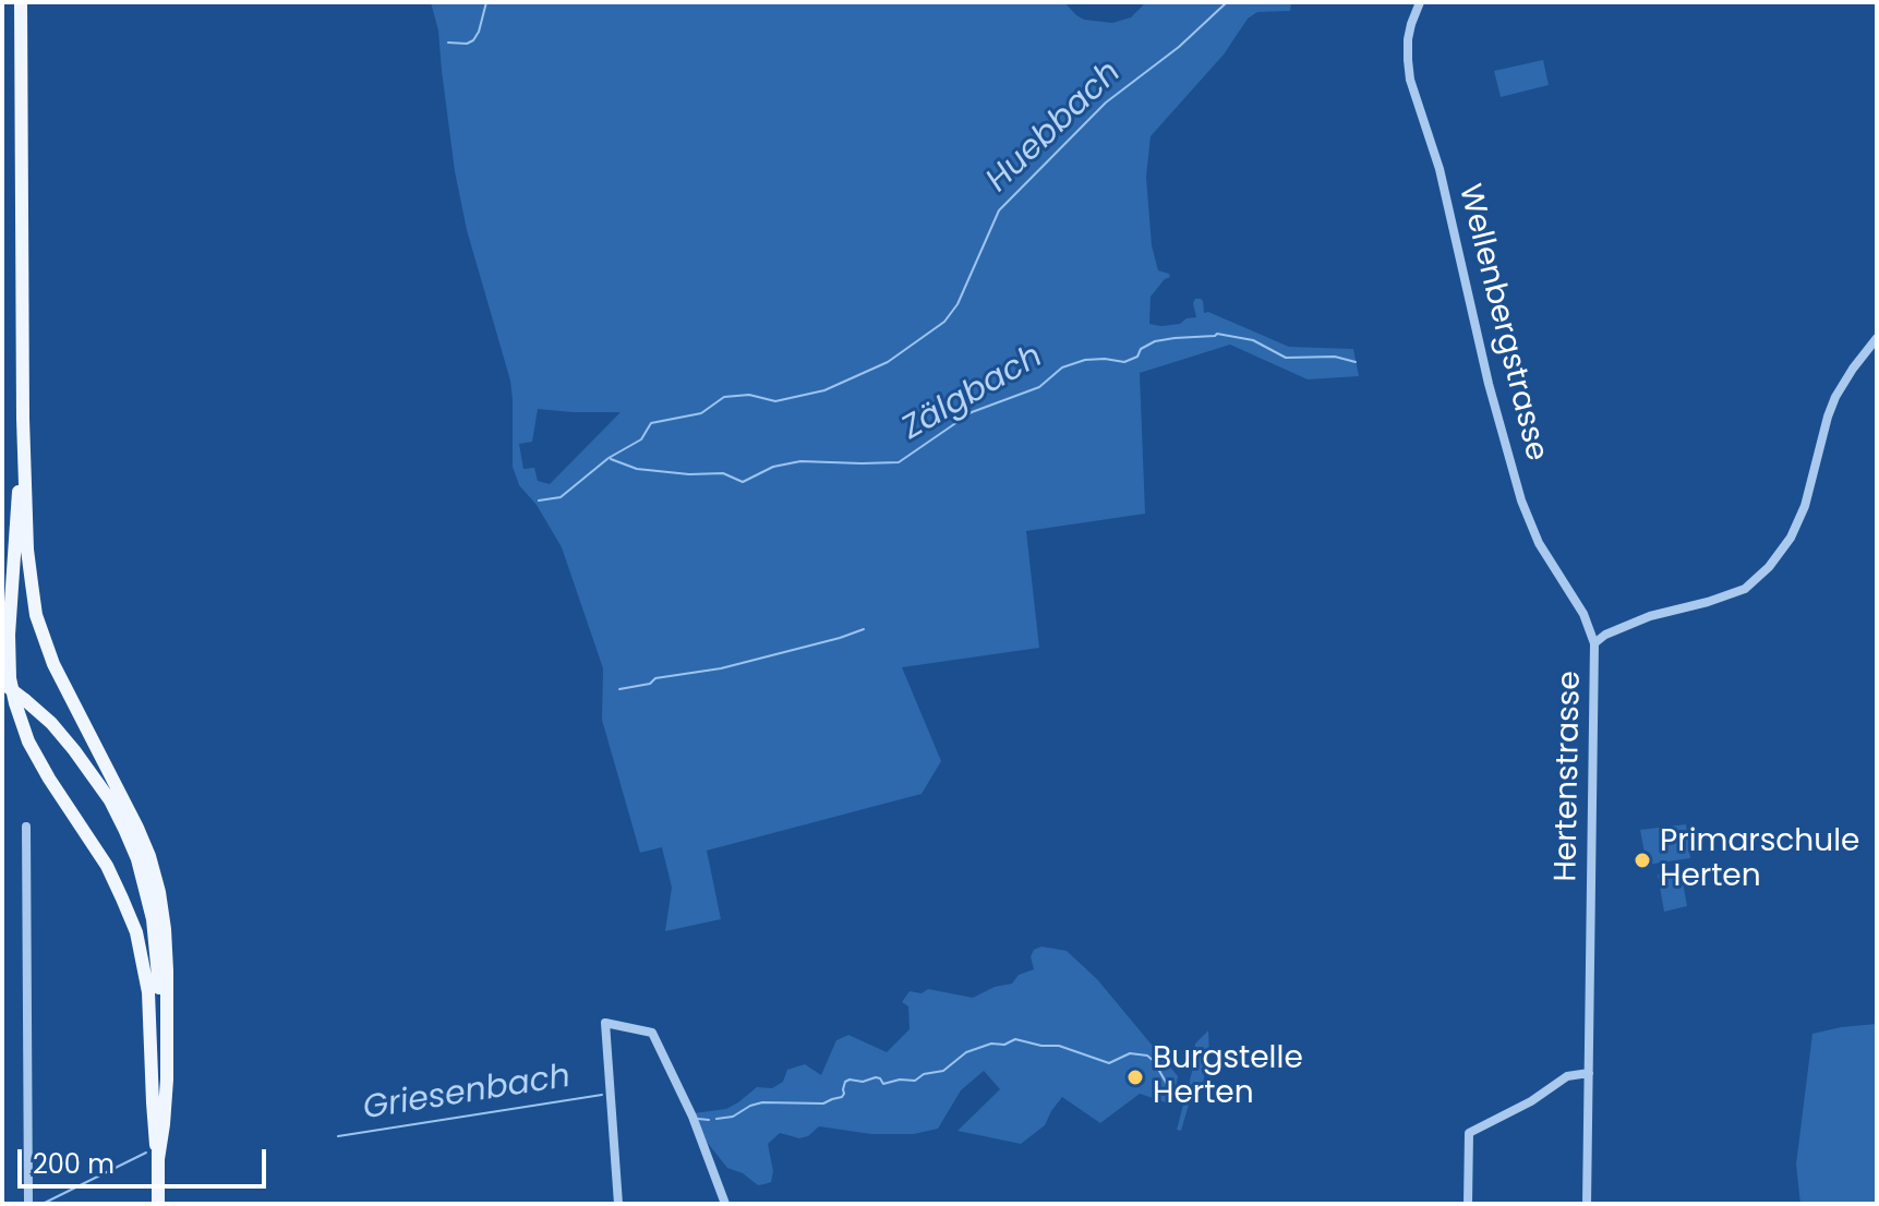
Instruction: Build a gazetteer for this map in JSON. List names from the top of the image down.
{
  "streets": {
    "street": ["Wellenbergstrasse", "Hertenstrasse"]
  },
  "crossings": [
    ["Wellenbergstrasse", "Hertenstrasse"]
  ],
  "water": ["Huebbach", "Zälgbach", "Griesenbach"],
  "places": ["Primarschule Herten", "Burgstelle Herten"],
  "scale_bar": "200 m"
}
